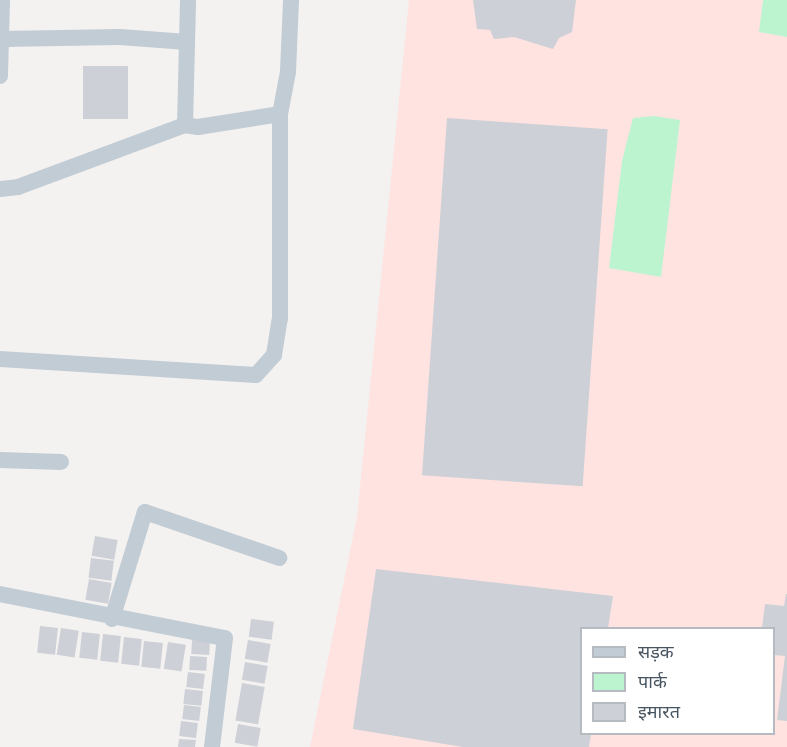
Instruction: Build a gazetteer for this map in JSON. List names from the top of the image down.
{
  "legend": ["सड़क", "पार्क", "इमारत"]
}
